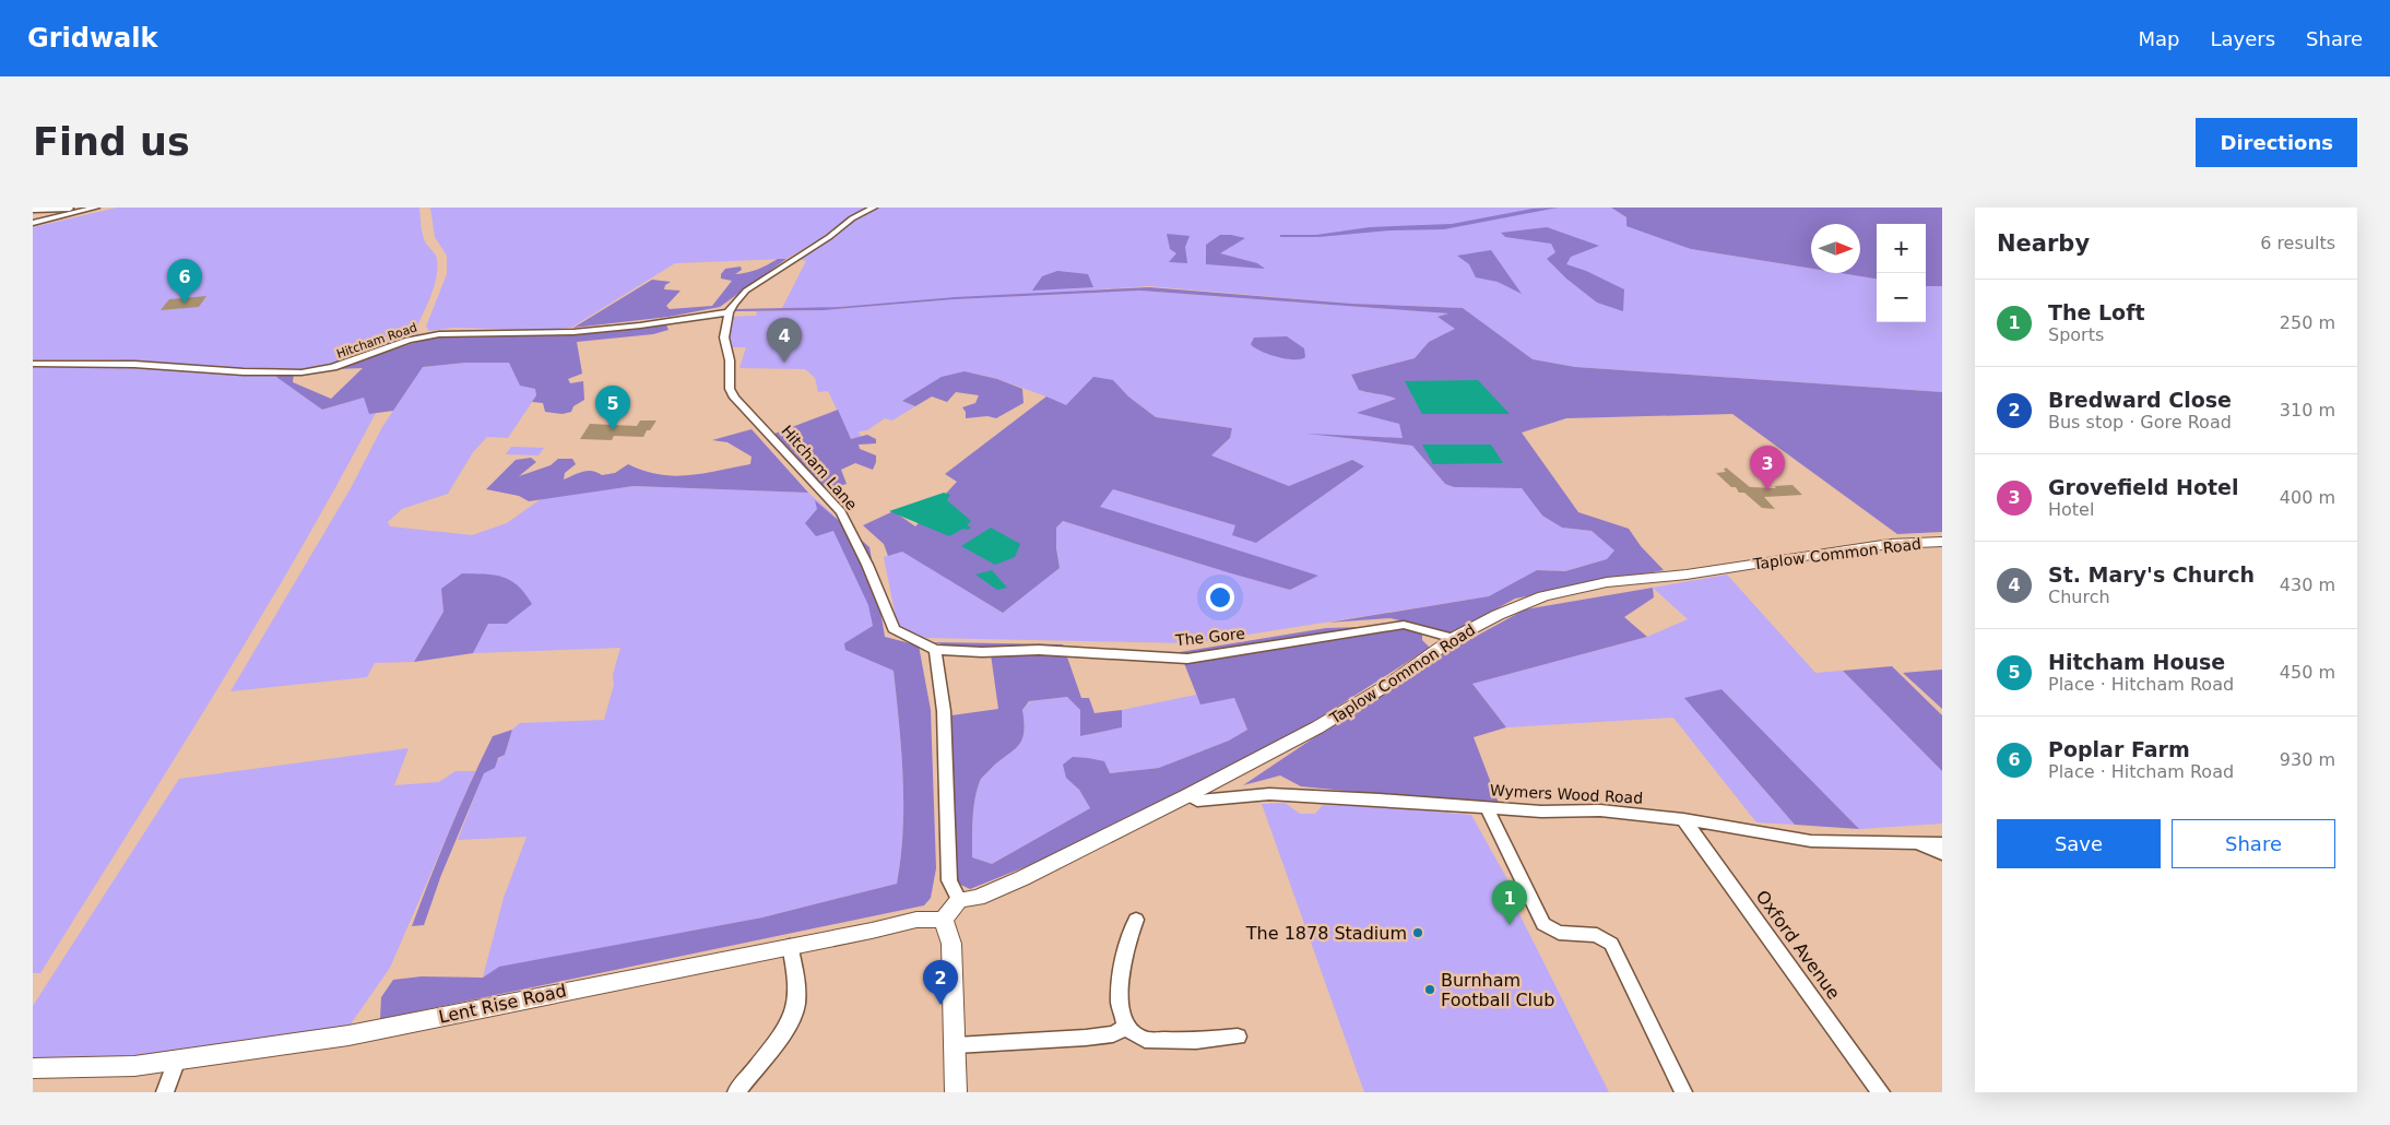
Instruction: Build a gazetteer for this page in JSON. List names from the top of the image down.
{
  "streets": {
    "street": [
      "Hitcham Road",
      "Hitcham Lane",
      "Taplow Common Road",
      "The Gore",
      "Wymers Wood Road",
      "Oxford Avenue",
      "Lent Rise Road"
    ]
  },
  "crossings": [
    ["Hitcham Road", "Hitcham Lane"],
    ["Hitcham Lane", "The Gore"],
    ["Taplow Common Road", "The Gore"],
    ["Taplow Common Road", "Wymers Wood Road"],
    ["Wymers Wood Road", "Oxford Avenue"]
  ],
  "places": ["The 1878 Stadium", "Burnham Football Club"],
  "north": "right",
  "page": {
    "header": "Gridwalk",
    "nav": ["Map", "Layers", "Share"],
    "buttons": [
      "Directions",
      ["Save", "Share"]
    ],
    "title": "Find us",
    "heading": ["Nearby", "6 results"],
    "map_buttons": ["+", "−"],
    "pins": [
      "6",
      "4",
      "5",
      "3",
      "1",
      "2"
    ],
    "list": [
      {
        "mark": "1",
        "name": "The Loft",
        "note": "Sports",
        "value": "250 m"
      },
      {
        "mark": "2",
        "name": "Bredward Close",
        "note": "Bus stop · Gore Road",
        "value": "310 m"
      },
      {
        "mark": "3",
        "name": "Grovefield Hotel",
        "note": "Hotel",
        "value": "400 m"
      },
      {
        "mark": "4",
        "name": "St. Mary's Church",
        "note": "Church",
        "value": "430 m"
      },
      {
        "mark": "5",
        "name": "Hitcham House",
        "note": "Place · Hitcham Road",
        "value": "450 m"
      },
      {
        "mark": "6",
        "name": "Poplar Farm",
        "note": "Place · Hitcham Road",
        "value": "930 m"
      }
    ]
  }
}
